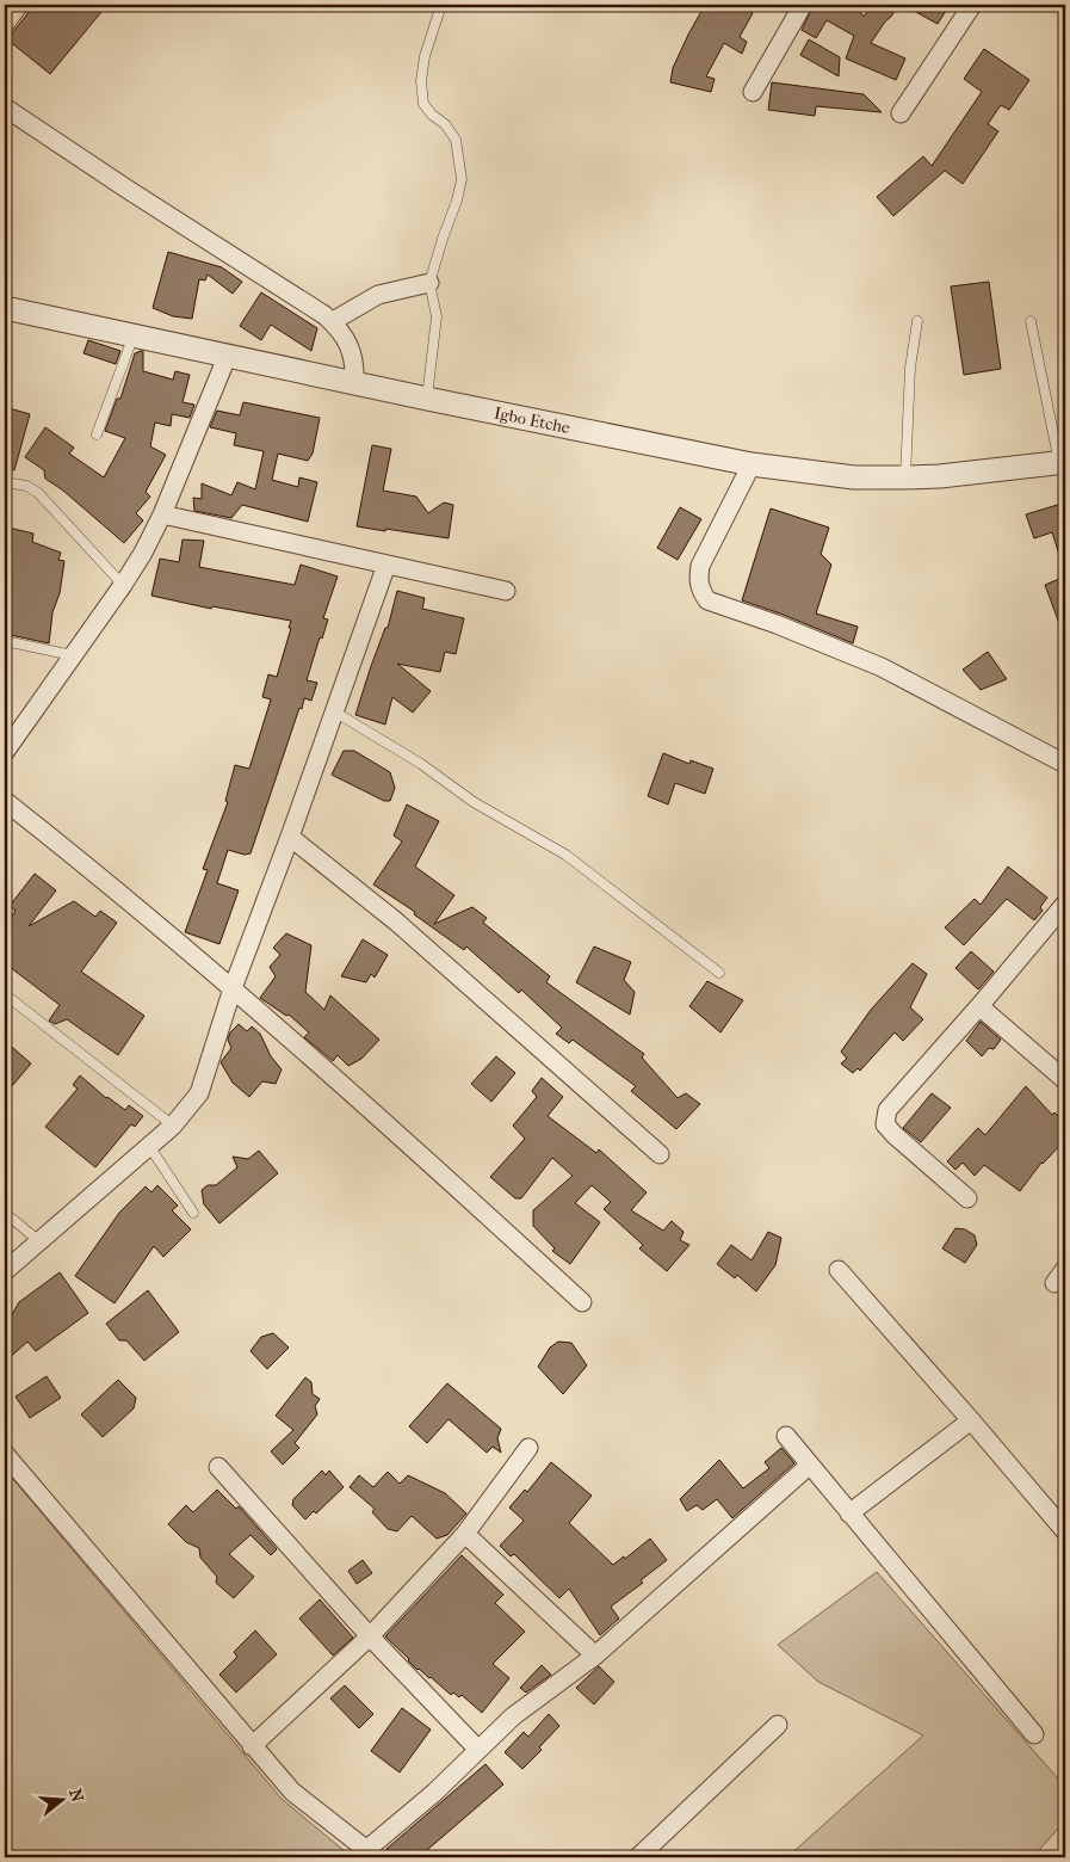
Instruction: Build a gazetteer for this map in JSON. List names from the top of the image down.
{
  "streets": {
    "street": ["Igbo Etche"]
  },
  "north": "right"
}
